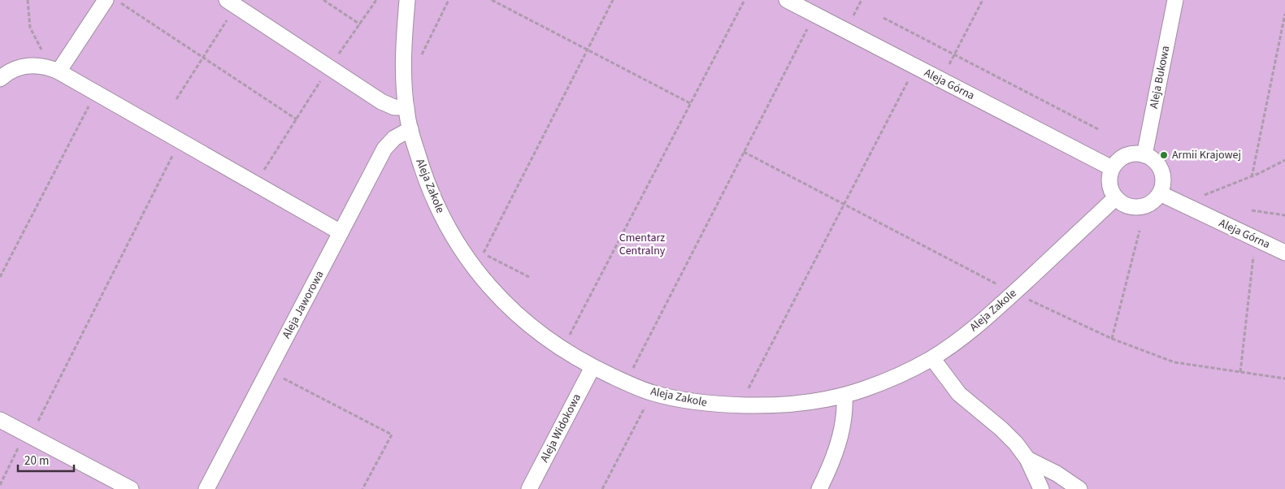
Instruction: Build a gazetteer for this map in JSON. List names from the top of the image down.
{
  "streets": {
    "street": [
      "Aleja Bukowa",
      "Aleja Górna",
      "Aleja Zakole",
      "Aleja Jaworowa",
      "Aleja Widokowa"
    ]
  },
  "crossings": [
    ["Aleja Bukowa", "Aleja Górna"],
    ["Aleja Bukowa", "Aleja Zakole"],
    ["Aleja Górna", "Aleja Zakole"],
    ["Aleja Zakole", "Aleja Jaworowa"],
    ["Aleja Zakole", "Aleja Widokowa"]
  ],
  "parks": ["Cmentarz Centralny"],
  "places": ["Armii Krajowej"],
  "scale_bar": "20 m"
}
